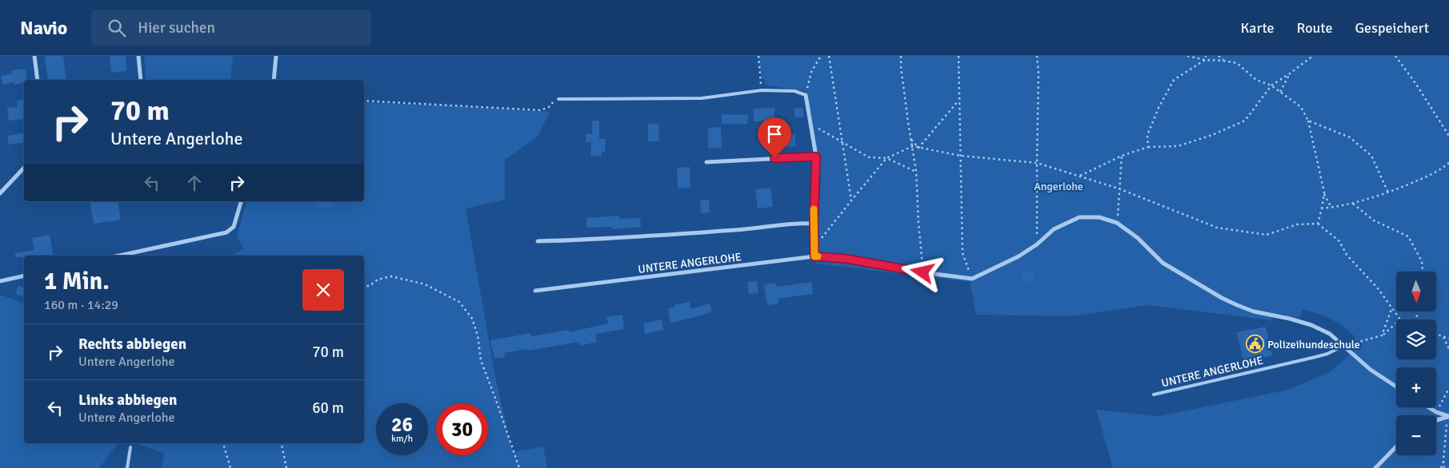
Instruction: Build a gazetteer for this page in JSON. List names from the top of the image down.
{
  "streets": {
    "street": ["UNTERE ANGERLOHE"]
  },
  "parks": ["Angerlohe"],
  "places": {
    "public building": ["Polizeihundeschule"]
  },
  "north": "bottom",
  "page": {
    "header": "Navio",
    "search": "Hier suchen",
    "nav": ["Karte", "Route", "Gespeichert"],
    "turn": ["70 m", "Untere Angerlohe"],
    "heading": ["1 Min.", "160 m · 14:29"],
    "map_buttons": ["+", "−"],
    "list": [
      {
        "name": "Rechts abbiegen",
        "note": "Untere Angerlohe",
        "value": "70 m"
      },
      {
        "name": "Links abbiegen",
        "note": "Untere Angerlohe",
        "value": "60 m"
      }
    ],
    "speed": "26 km/h",
    "limit": "30"
  }
}
